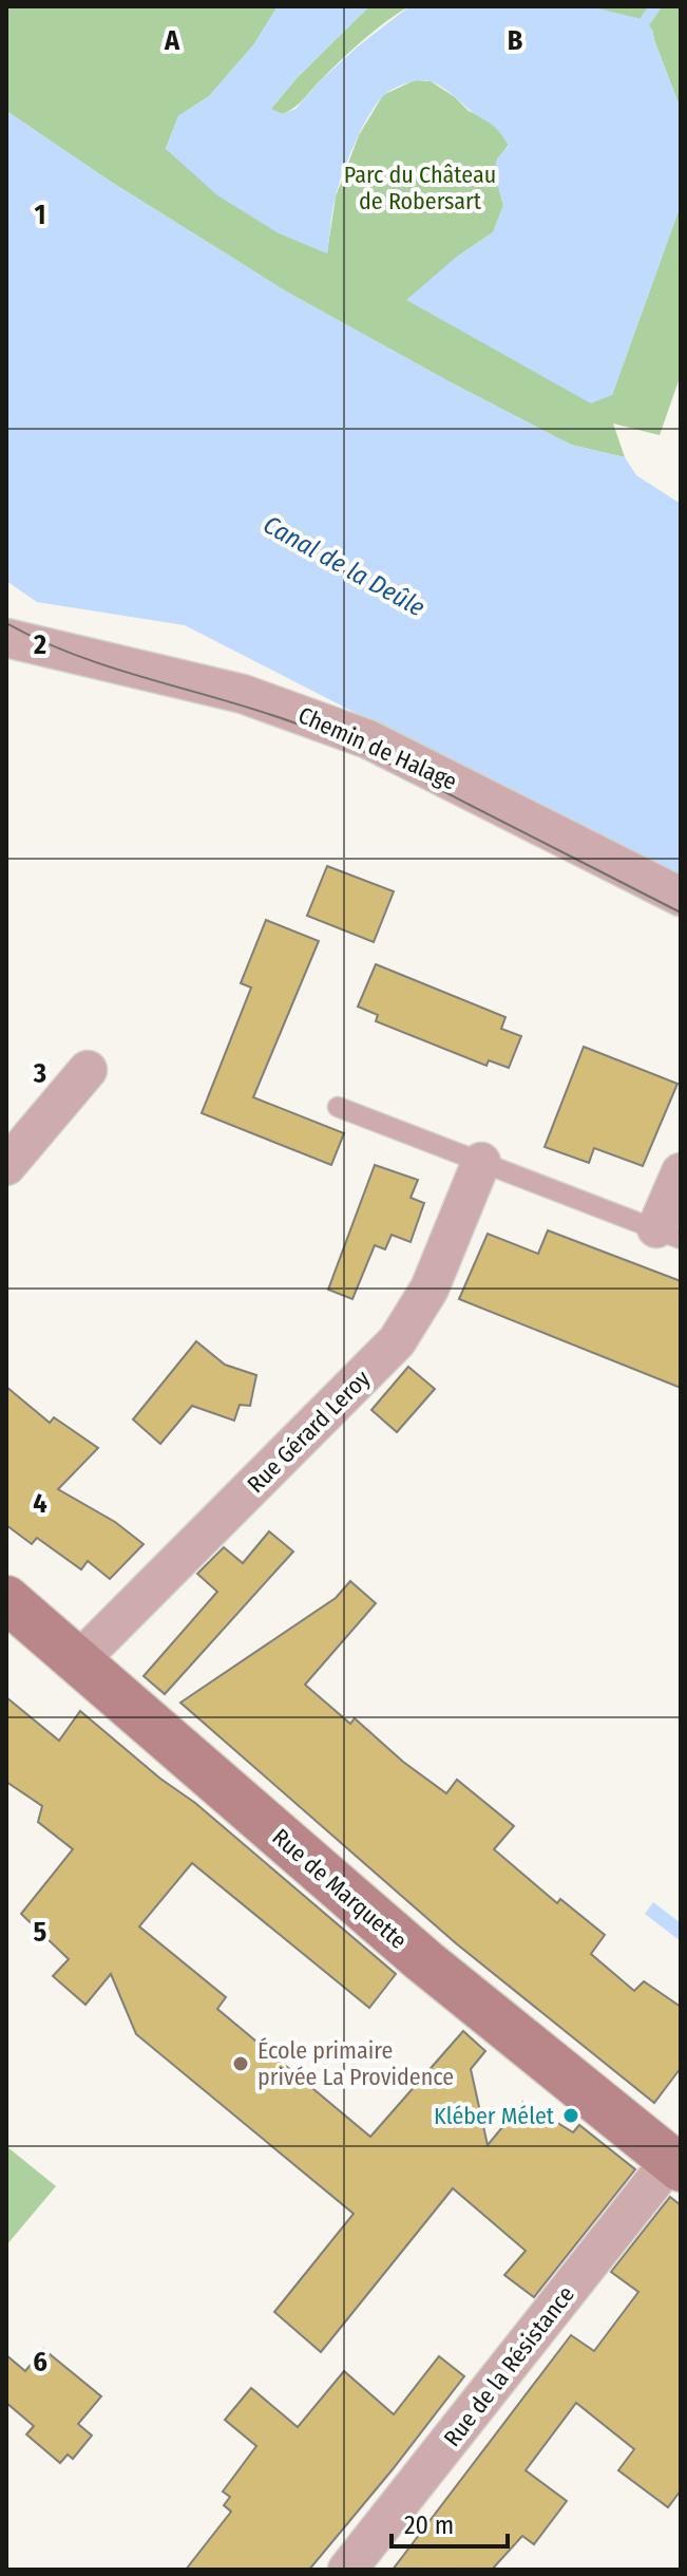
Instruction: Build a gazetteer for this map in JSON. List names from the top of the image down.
{
  "streets": {
    "street": [
      "Chemin de Halage",
      "Rue Gérard Leroy",
      "Rue de Marquette",
      "Rue de la Résistance"
    ]
  },
  "crossings": [
    ["Rue Gérard Leroy", "Rue de Marquette"],
    ["Rue de Marquette", "Rue de la Résistance"]
  ],
  "water": ["Canal de la Deûle"],
  "parks": ["Parc du Château de Robersart"],
  "places": ["École primaire privée La Providence", "Kléber Mélet"],
  "scale_bar": "20 m",
  "grid": {
    "columns": ["A", "B"],
    "rows": [
      "1",
      "2",
      "3",
      "4",
      "5",
      "6"
    ]
  }
}
